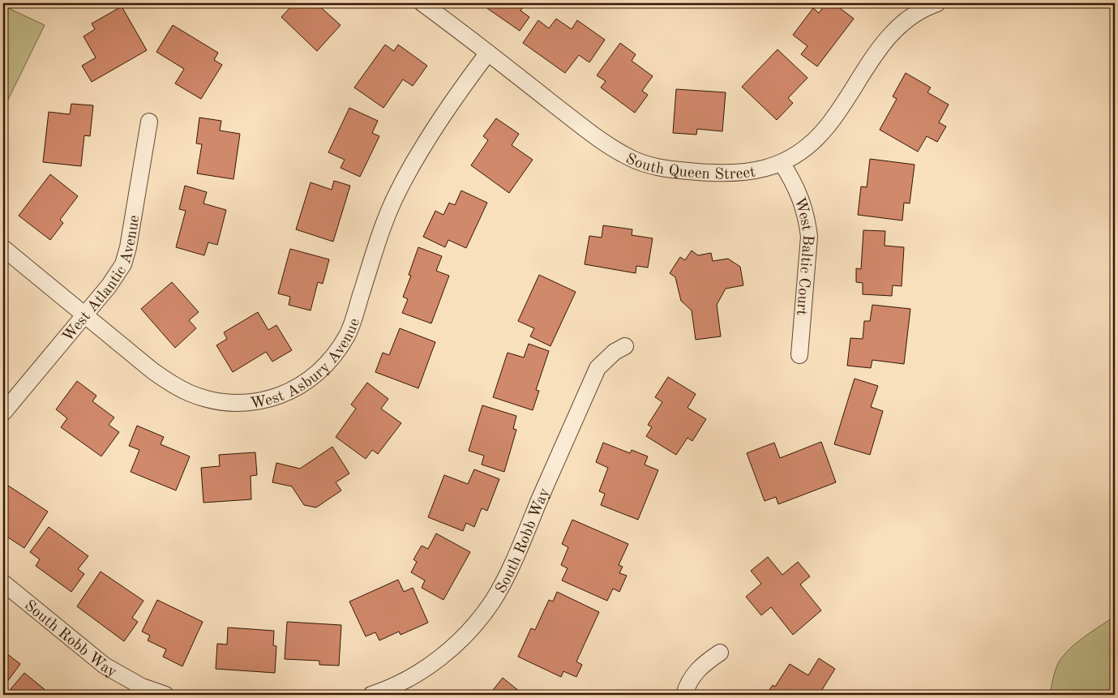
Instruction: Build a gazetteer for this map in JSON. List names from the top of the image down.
{
  "streets": {
    "street": [
      "South Queen Street",
      "West Baltic Court",
      "West Atlantic Avenue",
      "West Asbury Avenue",
      "South Robb Way"
    ]
  },
  "crossings": [
    ["South Queen Street", "West Baltic Court"],
    ["South Queen Street", "West Asbury Avenue"],
    ["West Atlantic Avenue", "West Asbury Avenue"]
  ]
}
